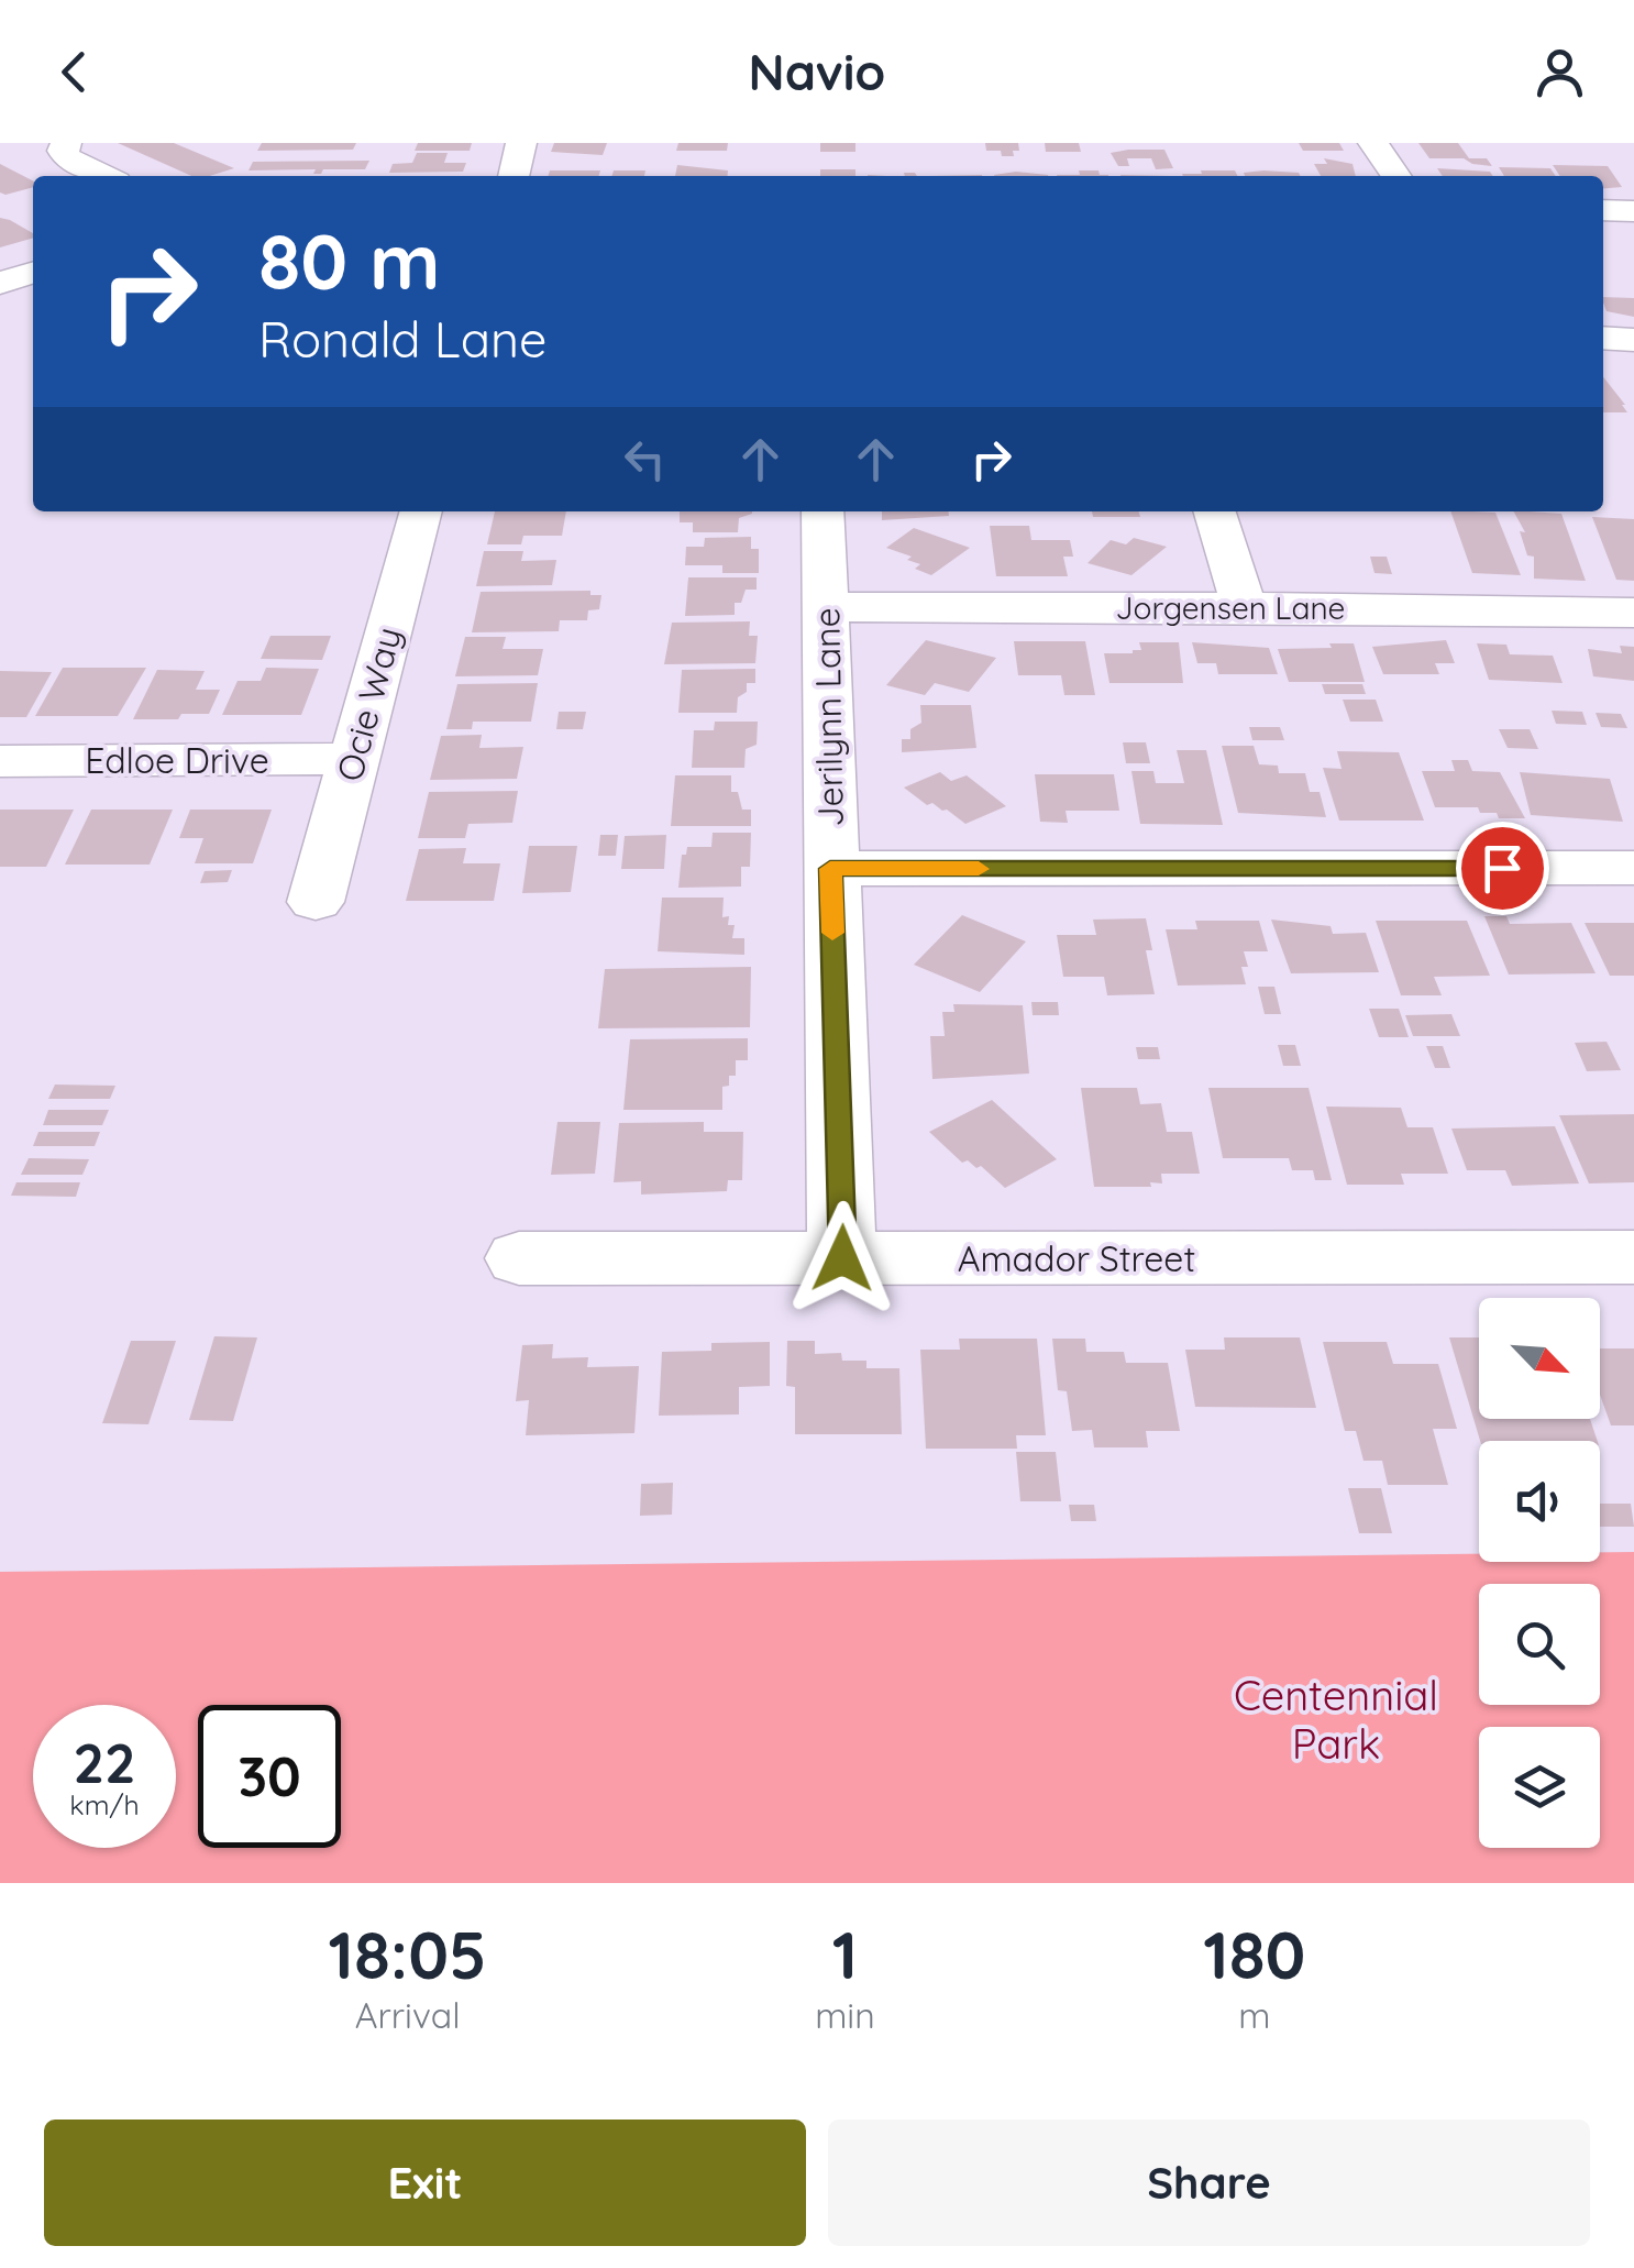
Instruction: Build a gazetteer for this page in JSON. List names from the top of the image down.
{
  "streets": {
    "street": [
      "Jorgensen Lane",
      "Ocie Way",
      "Jerilynn Lane",
      "Edloe Drive",
      "Amador Street"
    ]
  },
  "crossings": [
    ["Jorgensen Lane", "Jerilynn Lane"],
    ["Ocie Way", "Edloe Drive"],
    ["Jerilynn Lane", "Amador Street"]
  ],
  "parks": ["Centennial Park"],
  "north": "bottom right",
  "page": {
    "header": "Navio",
    "turn": ["80 m", "Ronald Lane"],
    "speed": "22 km/h",
    "limit": "30",
    "eta": [
      "18:05",
      "Arrival",
      "1",
      "min",
      "180",
      "m"
    ],
    "buttons": ["Exit", "Share"]
  }
}
